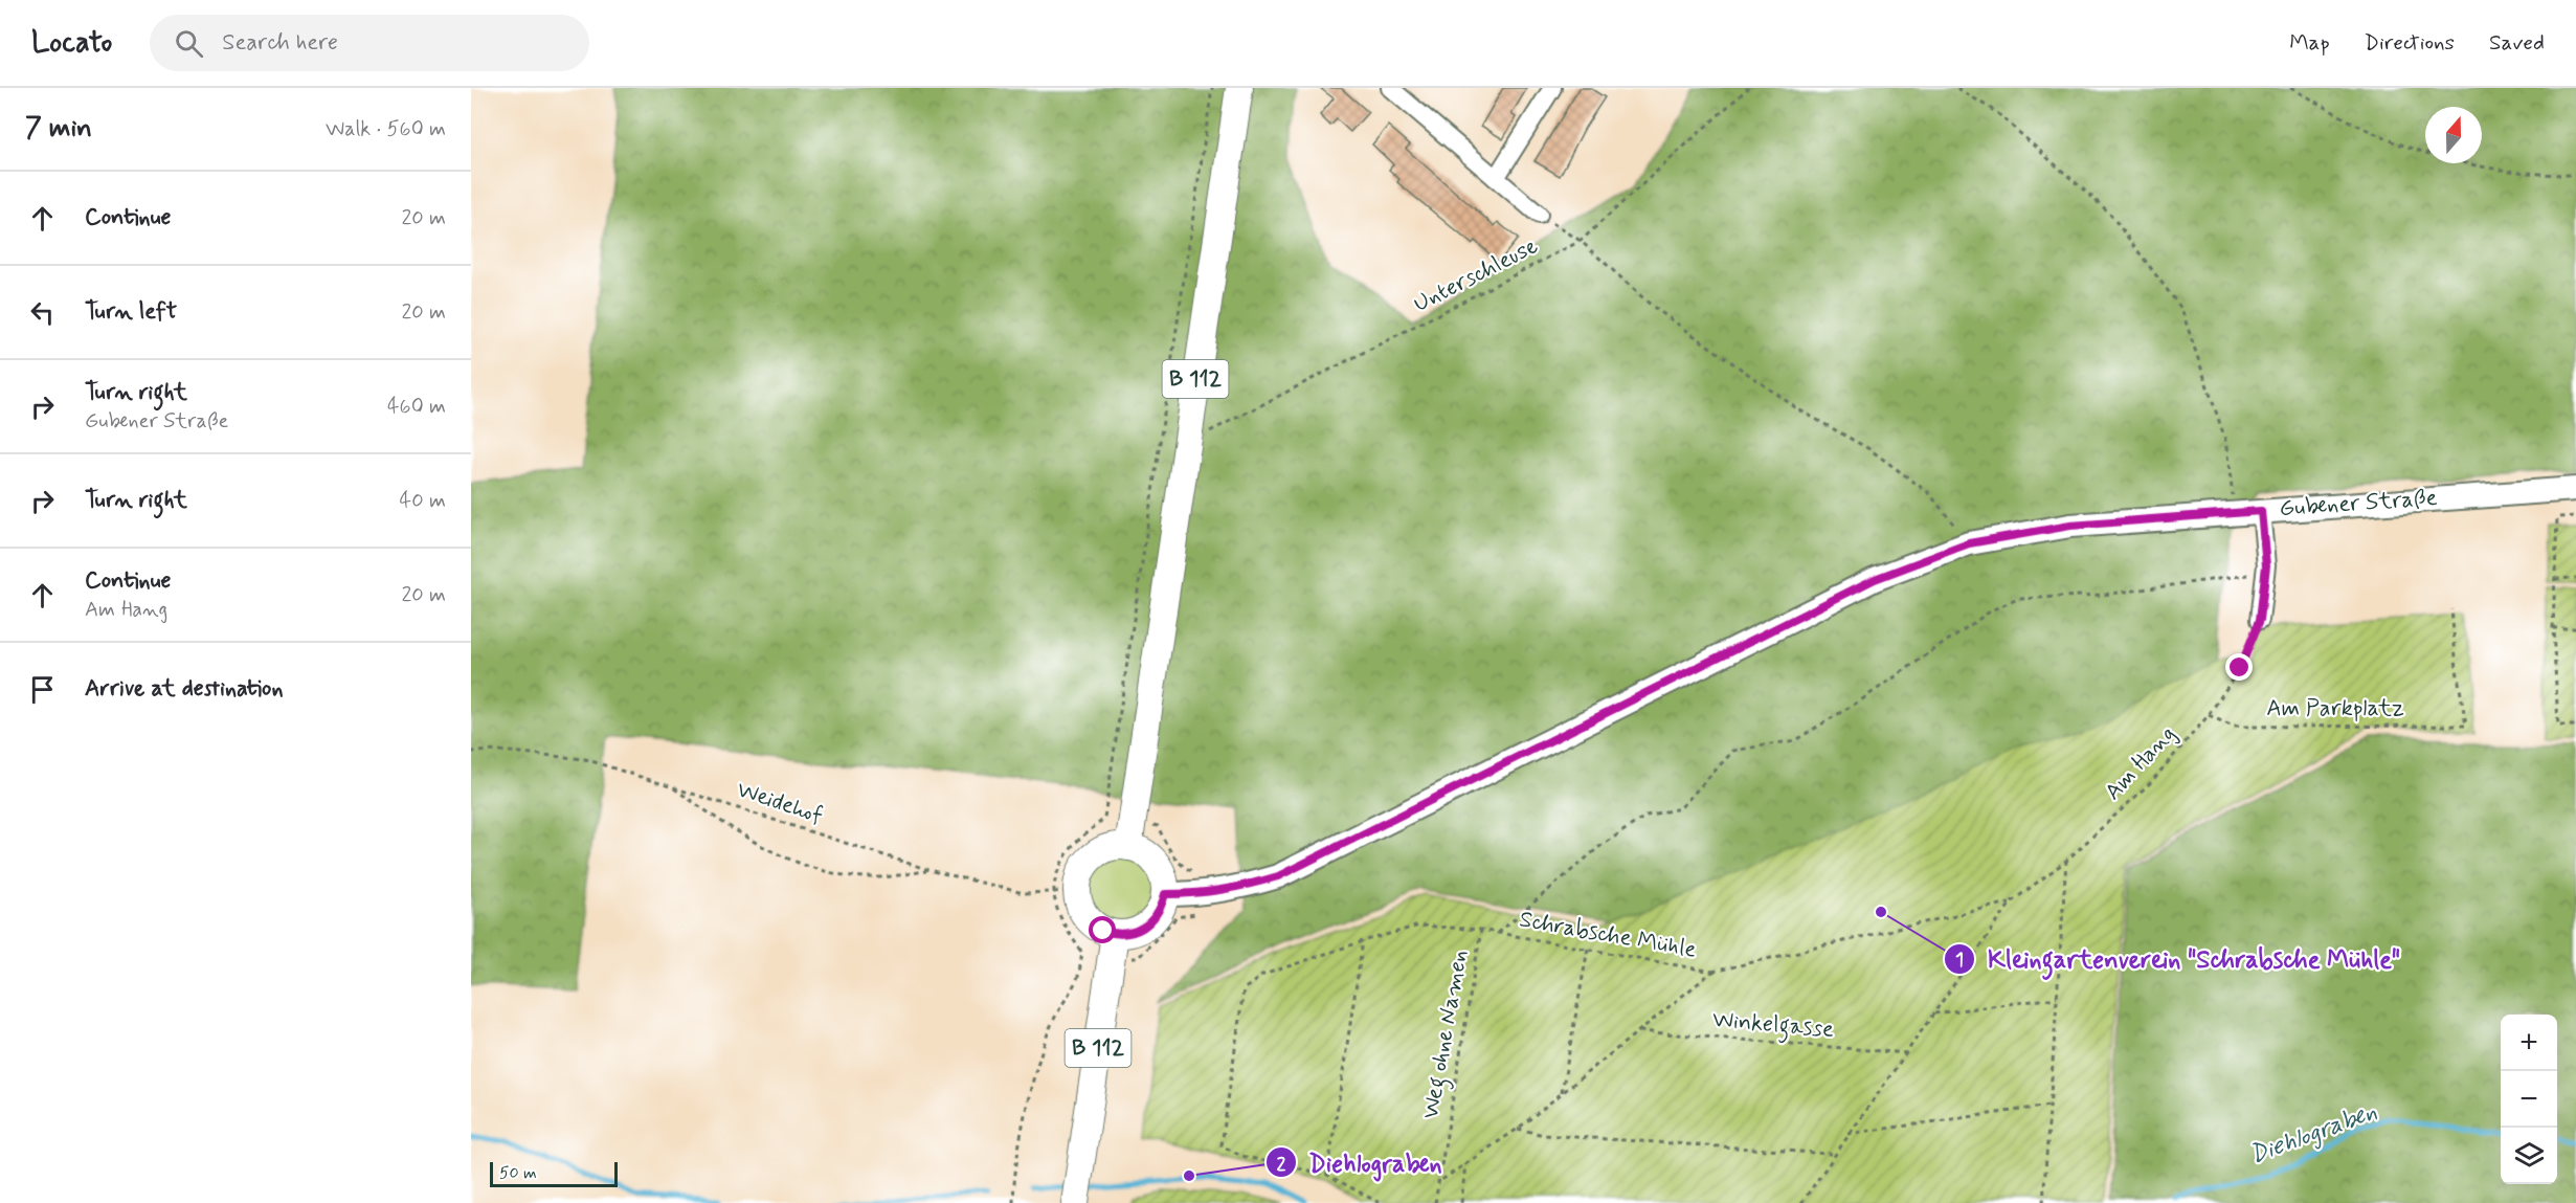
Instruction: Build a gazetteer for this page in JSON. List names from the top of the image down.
{
  "streets": {
    "main road": ["B 112", "Gubener Straße"],
    "path": [
      "Unterschleuse",
      "Am Parkplatz",
      "Am Hang",
      "Weidehof",
      "Schrabsche Mühle",
      "Winkelgasse",
      "Weg ohne Namen"
    ]
  },
  "crossings": [
    ["Unterschleuse", "B 112"],
    ["B 112", "Gubener Straße"],
    ["B 112", "Weidehof"],
    ["Gubener Straße", "Weidehof"],
    ["Am Parkplatz", "Am Hang"],
    ["Schrabsche Mühle", "Winkelgasse"],
    ["Schrabsche Mühle", "Weg ohne Namen"]
  ],
  "water": ["Diehlograben"],
  "places": ["Kleingartenverein \"Schrabsche Mühle\"", "Diehlograben"],
  "scale_bar": "50 m",
  "north": "top",
  "page": {
    "header": "Locato",
    "search": "Search here",
    "nav": ["Map", "Directions", "Saved"],
    "heading": ["7 min", "Walk · 560 m"],
    "list": [
      ["Continue", "20 m"],
      ["Turn left", "20 m"],
      ["Turn right", "Gubener Straße", "460 m"],
      ["Turn right", "40 m"],
      ["Continue", "Am Hang", "20 m"],
      "Arrive at destination"
    ],
    "map_buttons": ["+", "−"],
    "scale": "50 m"
  }
}
